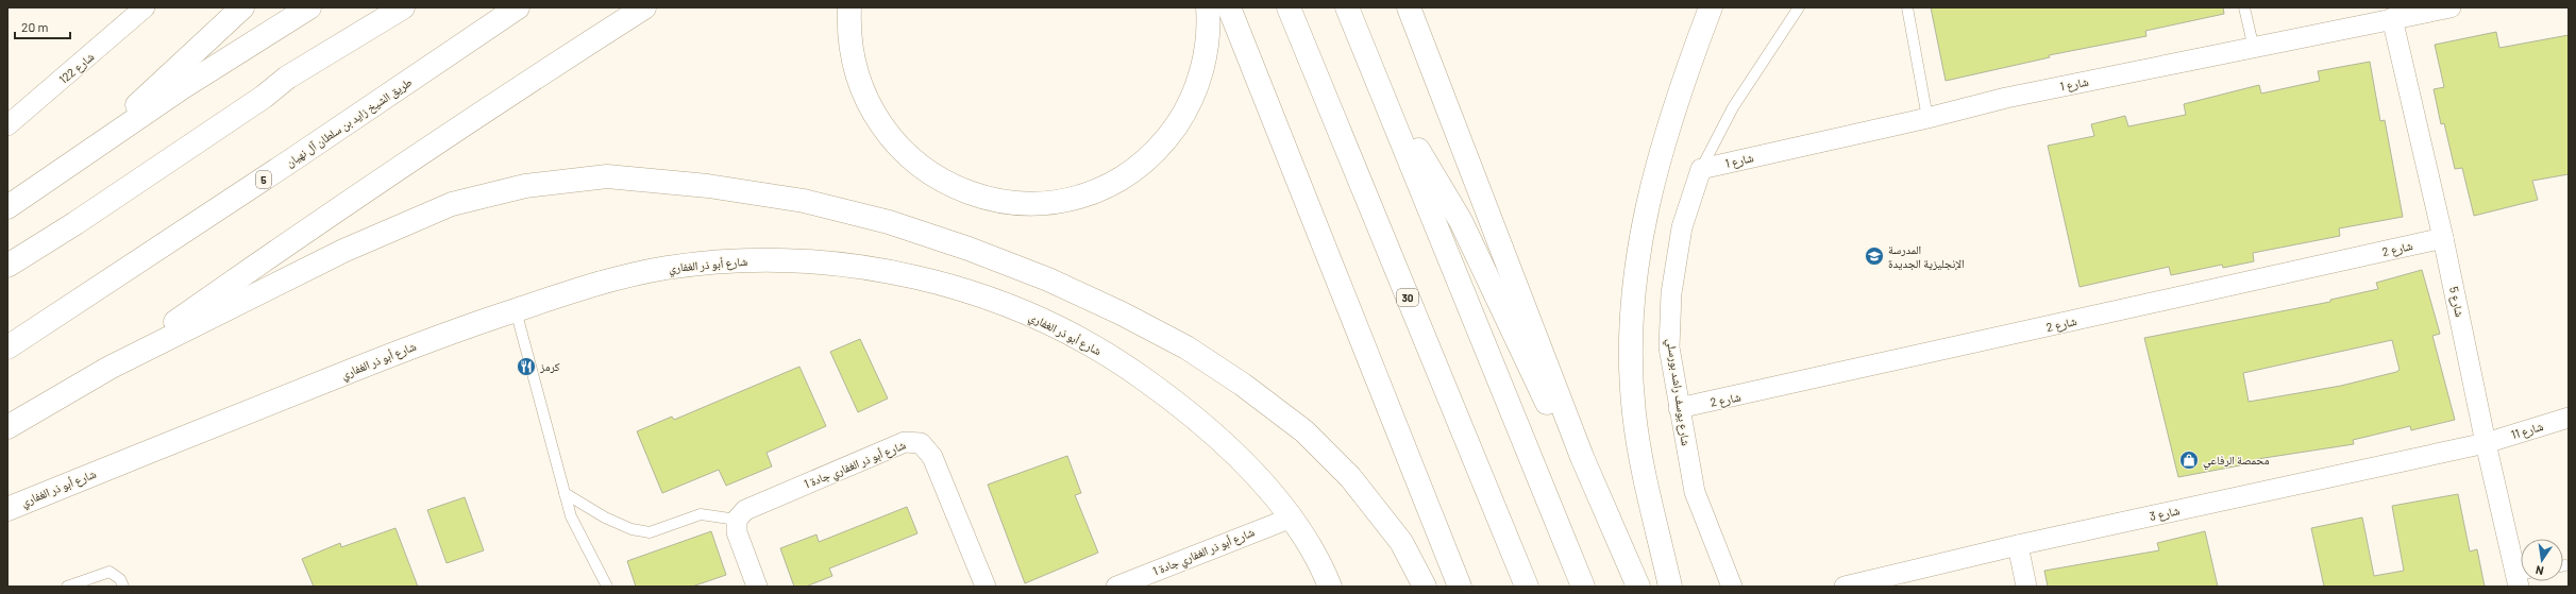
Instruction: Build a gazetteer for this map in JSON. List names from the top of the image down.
{
  "streets": {
    "main road": [
      "طريق الشيخ زايد بن سلطان آل نهيان",
      "5",
      "شارع أبو ذر الغفاري",
      "30"
    ],
    "street": [
      "شارع 122",
      "شارع 1",
      "شارع 2",
      "شارع 5",
      "شارع يوسف راشد بورسلي",
      "شارع 11",
      "شارع أبو ذر الغفاري جادة 1",
      "شارع 3"
    ]
  },
  "crossings": [
    ["شارع 1", "شارع 5"],
    ["شارع 1", "شارع يوسف راشد بورسلي"],
    ["شارع 2", "شارع 5"],
    ["شارع 2", "شارع يوسف راشد بورسلي"],
    ["شارع أبو ذر الغفاري", "شارع أبو ذر الغفاري جادة 1"],
    ["شارع 5", "شارع 11"],
    ["شارع 5", "شارع 3"],
    ["شارع 11", "شارع 3"]
  ],
  "places": {
    "school or university": ["المدرسة الإنجليزية الجديدة"],
    "restaurant": ["كرمز"],
    "shop": ["محمصة الرفاعي"]
  },
  "scale_bar": "20 m",
  "north": "bottom"
}
